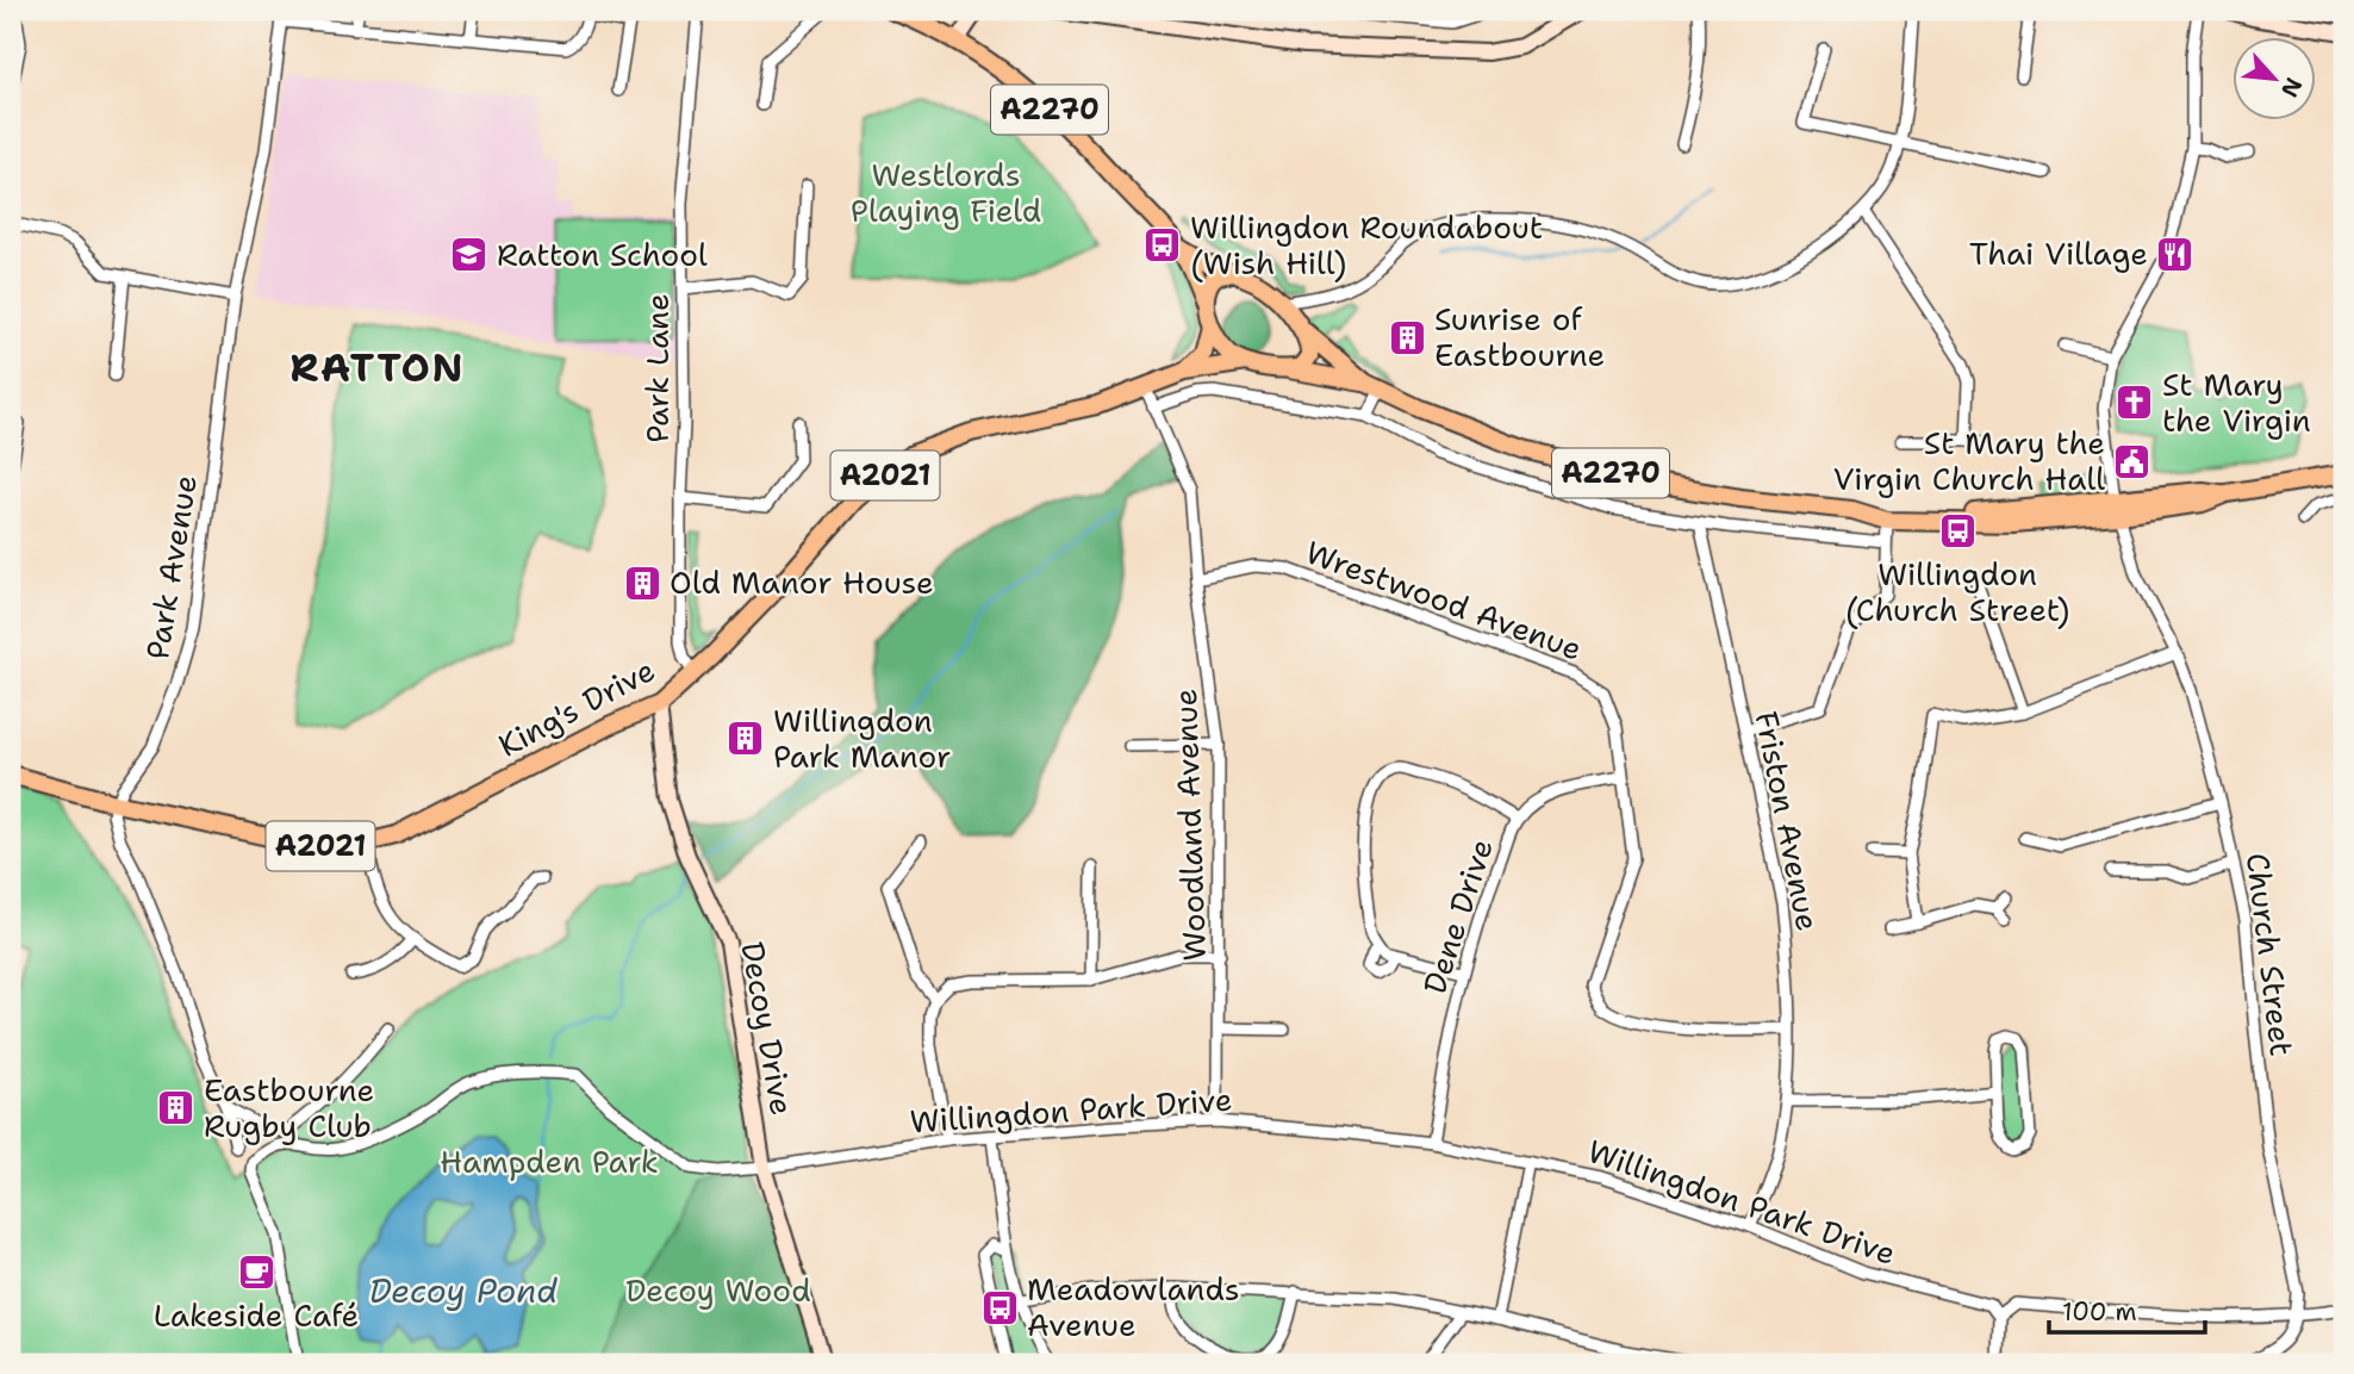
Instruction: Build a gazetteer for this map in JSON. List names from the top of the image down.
{
  "streets": {
    "main road": ["A2270", "A2021", "King's Drive"],
    "street": [
      "Park Lane",
      "Park Avenue",
      "Wrestwood Avenue",
      "Friston Avenue",
      "Woodland Avenue",
      "Dene Drive",
      "Church Street",
      "Decoy Drive",
      "Willingdon Park Drive"
    ]
  },
  "crossings": [
    ["A2270", "King's Drive"],
    ["A2270", "Church Street"],
    ["Park Lane", "King's Drive"],
    ["Park Avenue", "King's Drive"],
    ["Wrestwood Avenue", "Friston Avenue"],
    ["Wrestwood Avenue", "Woodland Avenue"],
    ["Wrestwood Avenue", "Dene Drive"],
    ["King's Drive", "Woodland Avenue"],
    ["King's Drive", "Decoy Drive"],
    ["Friston Avenue", "Willingdon Park Drive"],
    ["Woodland Avenue", "Willingdon Park Drive"],
    ["Dene Drive", "Willingdon Park Drive"],
    ["Decoy Drive", "Willingdon Park Drive"]
  ],
  "districts": ["RATTON"],
  "water": ["Decoy Pond"],
  "parks": ["Westlords Playing Field", "Hampden Park", "Decoy Wood"],
  "places": {
    "bus stop": ["Willingdon Roundabout (Wish Hill)", "Willingdon (Church Street)", "Meadowlands Avenue"],
    "restaurant": ["Thai Village"],
    "school or university": ["Ratton School"],
    "building": [
      "Sunrise of Eastbourne",
      "Old Manor House",
      "Willingdon Park Manor",
      "Eastbourne Rugby Club"
    ],
    "church": ["St Mary the Virgin"],
    "public building": ["St Mary the Virgin Church Hall"],
    "cafe": ["Lakeside Café"]
  },
  "scale_bar": "100 m",
  "north": "bottom right"
}
